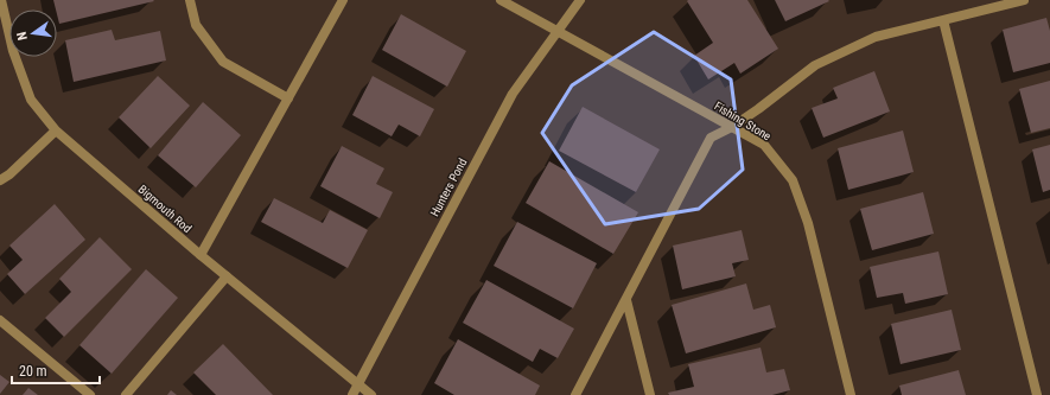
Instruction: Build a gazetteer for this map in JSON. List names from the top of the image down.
{
  "streets": {
    "street": ["Fishing Stone", "Hunters Pond", "Bigmouth Rod"]
  },
  "crossings": [
    ["Fishing Stone", "Hunters Pond"],
    ["Hunters Pond", "Bigmouth Rod"]
  ],
  "scale_bar": "20 m",
  "north": "left"
}
